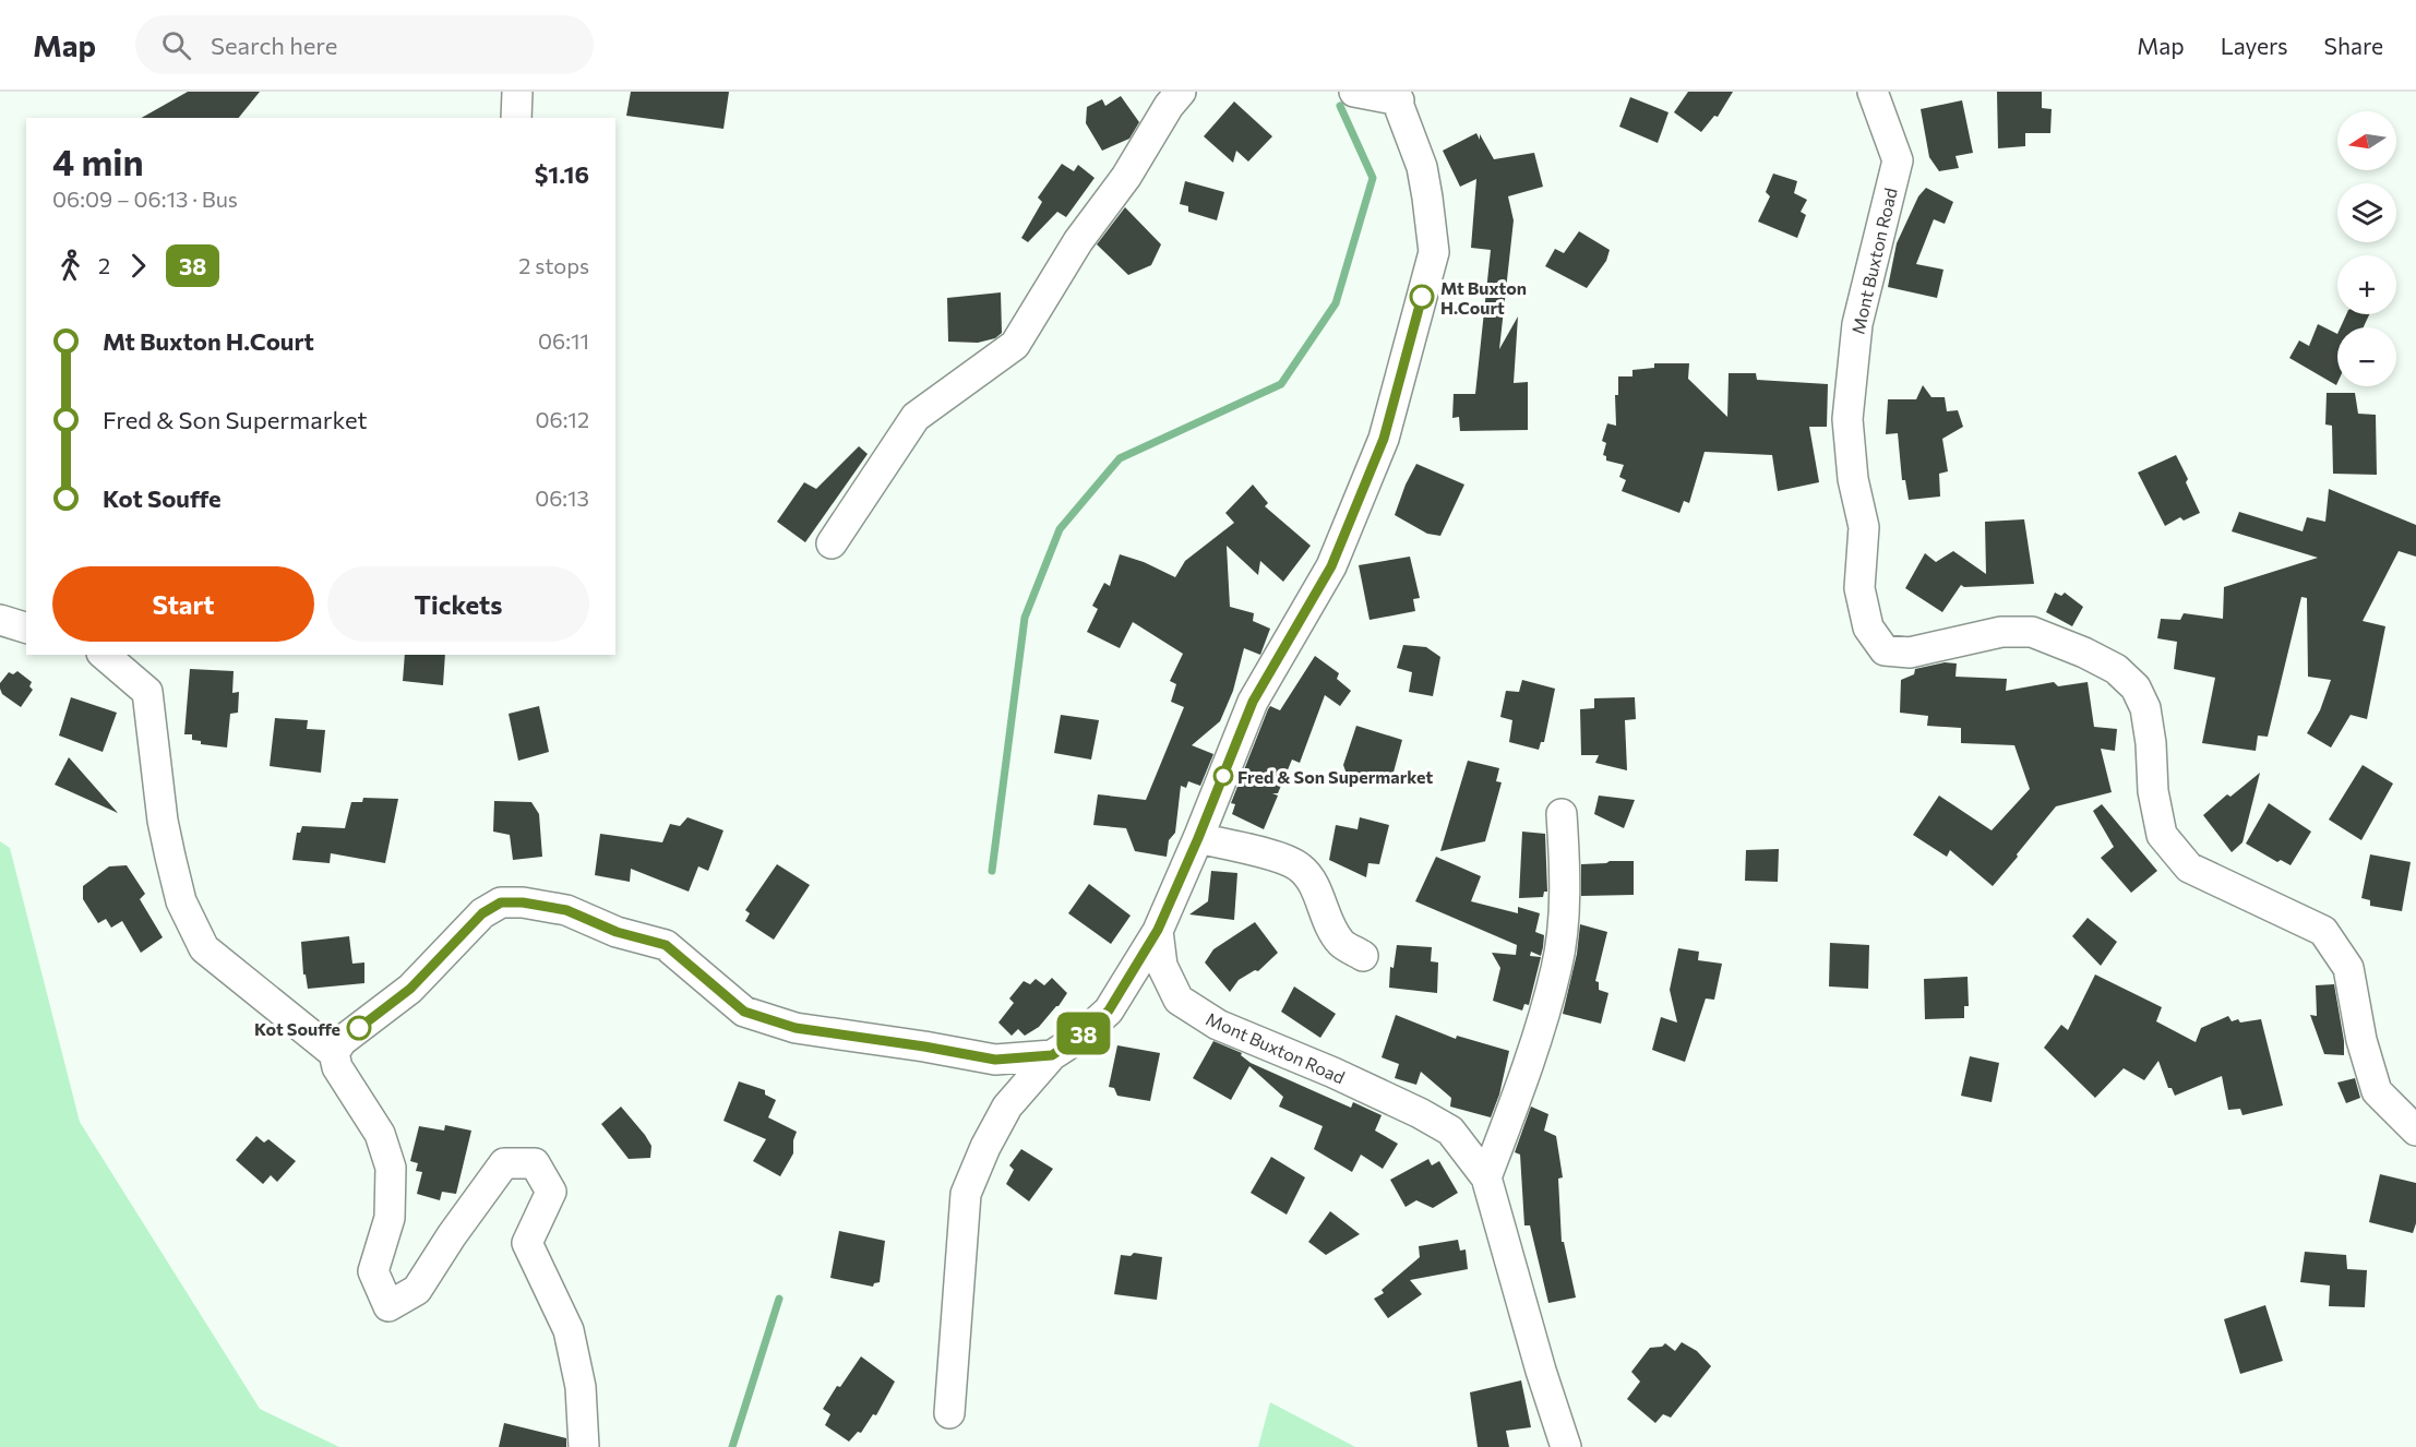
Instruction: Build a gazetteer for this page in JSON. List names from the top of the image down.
{
  "streets": {
    "street": ["Mont Buxton Road"]
  },
  "places": ["Mt Buxton H.Court", "Fred & Son Supermarket", "Kot Souffe"],
  "lines": ["bus line 38"],
  "north": "left",
  "page": {
    "header": "Map",
    "search": "Search here",
    "nav": ["Map", "Layers", "Share"],
    "on_map": "38",
    "map_buttons": ["+", "−"],
    "heading": ["4 min", "06:09 – 06:13 · Bus", "$1.16"],
    "legs": ["2", "38", "2 stops"],
    "list": [
      {
        "name": "Mt Buxton H.Court",
        "value": "06:11"
      },
      {
        "name": "Fred & Son Supermarket",
        "value": "06:12"
      },
      {
        "name": "Kot Souffe",
        "value": "06:13"
      }
    ],
    "buttons": ["Start", "Tickets"]
  }
}
